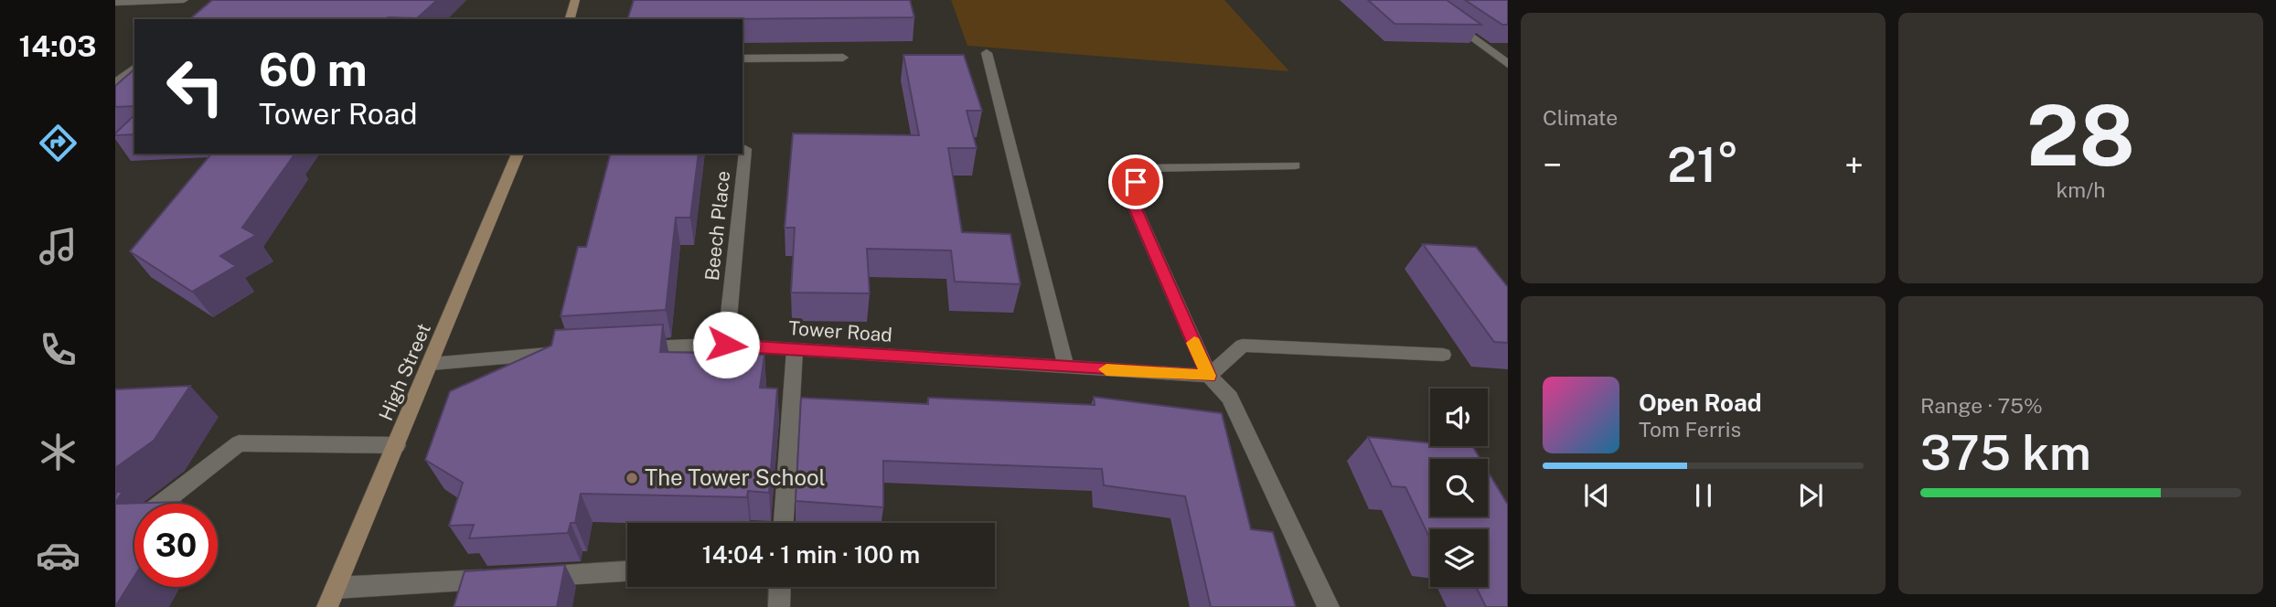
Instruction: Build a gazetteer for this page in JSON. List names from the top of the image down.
{
  "streets": {
    "main road": ["High Street"],
    "street": ["Beech Place", "Tower Road"]
  },
  "crossings": [
    ["Beech Place", "Tower Road"]
  ],
  "places": ["The Tower School"],
  "page": {
    "tabs": "14:03",
    "tile": [
      "Climate",
      ["28", "km/h"],
      ["Range · 75%", "375 km"]
    ],
    "turn": ["60 m", "Tower Road"],
    "heat": ["−", "21°", "+"],
    "song": ["Open Road", "Tom Ferris"],
    "limit": "30",
    "trip": "14:04 · 1 min · 100 m"
  }
}
